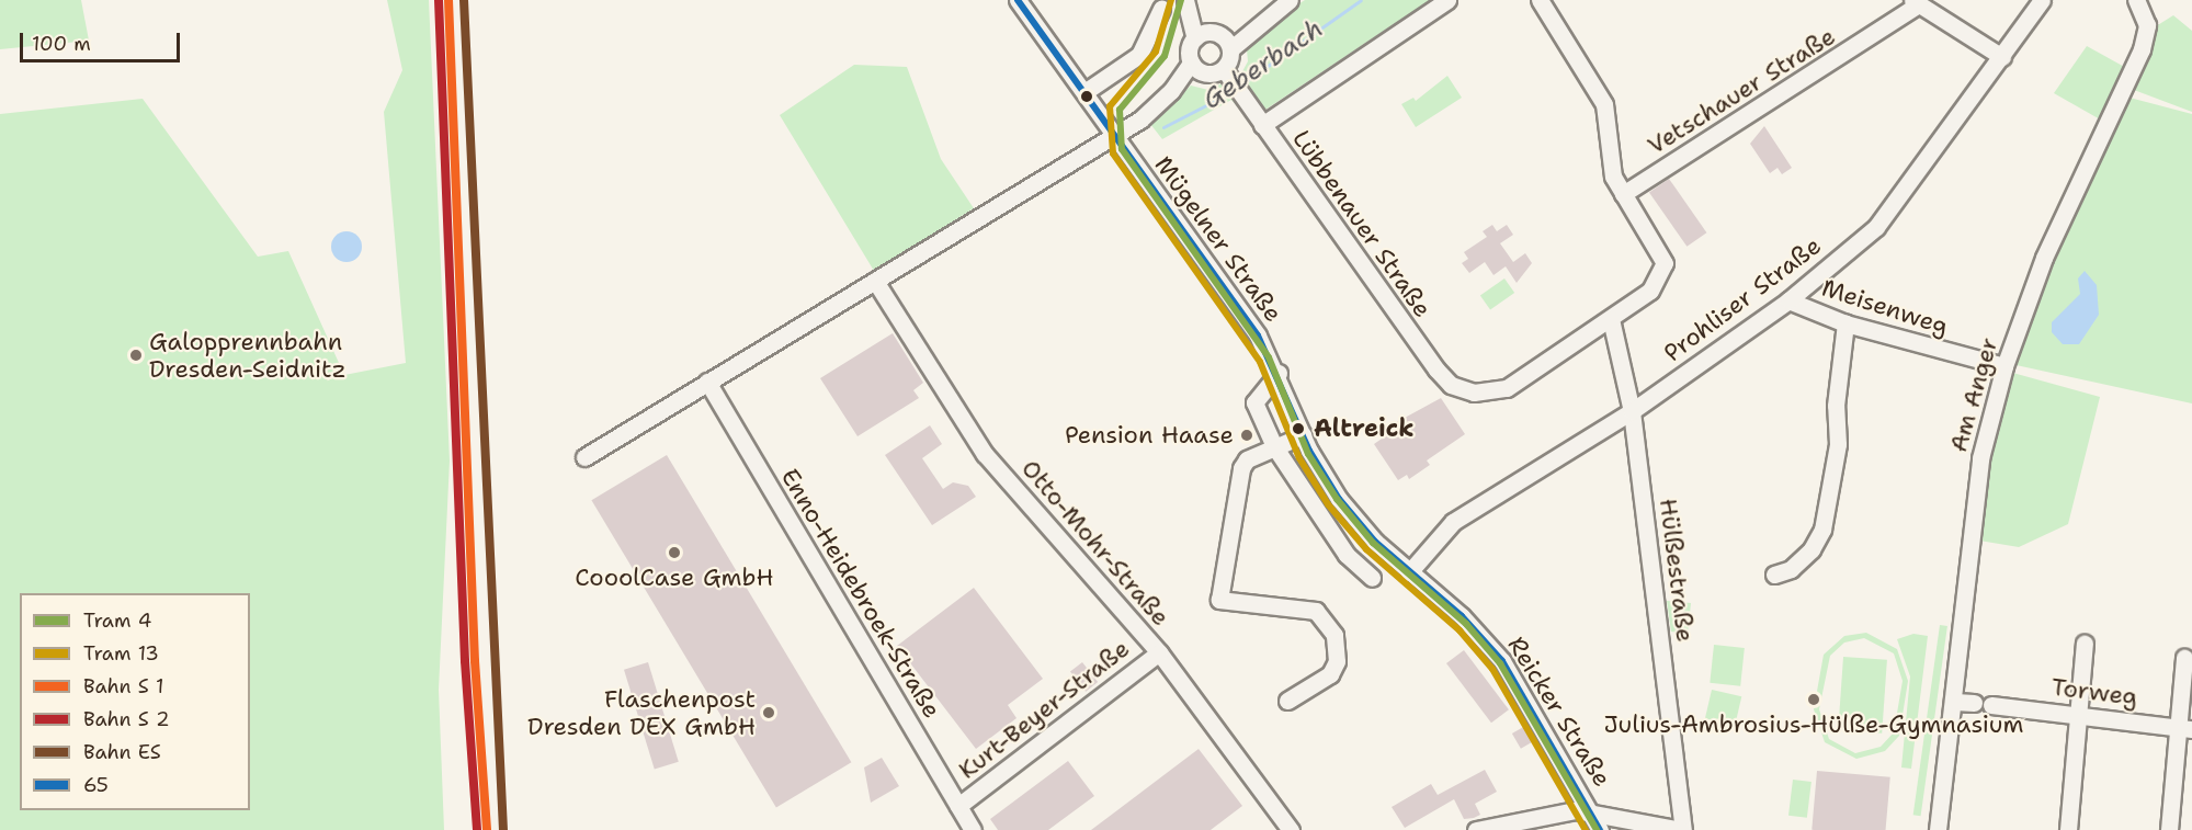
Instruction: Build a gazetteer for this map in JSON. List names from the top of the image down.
{
  "streets": {
    "street": [
      "Vetschauer Straße",
      "Lübbenauer Straße",
      "Mügelner Straße",
      "Prohliser Straße",
      "Meisenweg",
      "Am Anger",
      "Otto-Mohr-Straße",
      "Hülßestraße",
      "Enno-Heidebroek-Straße",
      "Torweg",
      "Kurt-Beyer-Straße",
      "Reicker Straße"
    ]
  },
  "crossings": [
    ["Vetschauer Straße", "Lübbenauer Straße"],
    ["Vetschauer Straße", "Hülßestraße"],
    ["Prohliser Straße", "Meisenweg"],
    ["Prohliser Straße", "Hülßestraße"],
    ["Prohliser Straße", "Reicker Straße"],
    ["Meisenweg", "Am Anger"],
    ["Otto-Mohr-Straße", "Kurt-Beyer-Straße"],
    ["Enno-Heidebroek-Straße", "Kurt-Beyer-Straße"]
  ],
  "water": ["Geberbach"],
  "places": [
    "Galopprennbahn Dresden-Seidnitz",
    "Altreick",
    "Pension Haase",
    "CooolCase GmbH",
    "Julius-Ambrosius-Hülße-Gymnasium",
    "Flaschenpost Dresden DEX GmbH"
  ],
  "lines": [
    "tram line 4",
    "tram line 13",
    "rail line ES",
    "transit line 65"
  ],
  "legend": [
    "Tram 4",
    "Tram 13",
    "Bahn S 1",
    "Bahn S 2",
    "Bahn ES",
    "65"
  ],
  "scale_bar": "100 m"
}
